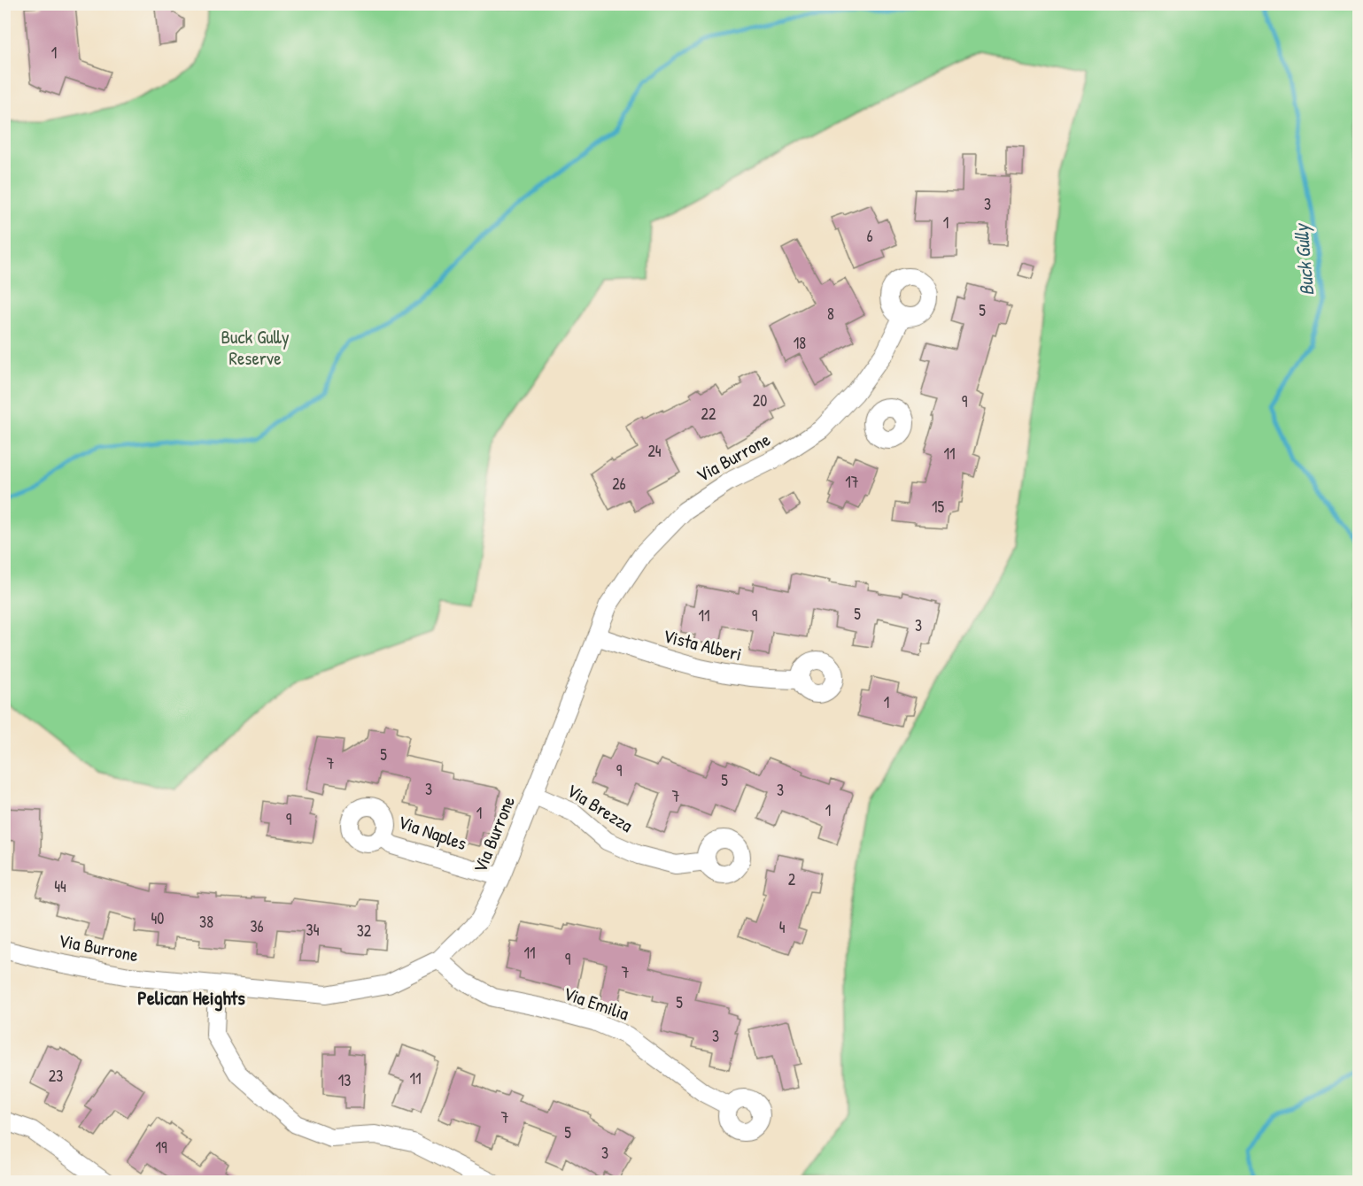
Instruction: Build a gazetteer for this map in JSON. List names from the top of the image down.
{
  "streets": {
    "street": [
      "Via Burrone",
      "Vista Alberi",
      "Via Brezza",
      "Via Naples",
      "Via Emilia"
    ]
  },
  "crossings": [
    ["Via Burrone", "Vista Alberi"],
    ["Via Burrone", "Via Brezza"],
    ["Via Burrone", "Via Naples"],
    ["Via Burrone", "Via Emilia"]
  ],
  "districts": ["Pelican Heights"],
  "water": ["Buck Gully"],
  "parks": ["Buck Gully Reserve"],
  "house_numbers": [
    "1",
    "3",
    "1",
    "6",
    "5",
    "8",
    "18",
    "20",
    "9",
    "22",
    "24",
    "11",
    "17",
    "26",
    "15",
    "5",
    "11",
    "9",
    "3",
    "1",
    "5",
    "7",
    "9",
    "5",
    "3",
    "3",
    "7",
    "1",
    "1",
    "9",
    "2",
    "44",
    "40",
    "38",
    "36",
    "4",
    "34",
    "32",
    "11",
    "9",
    "7",
    "5",
    "3",
    "23",
    "11",
    "13",
    "7",
    "5",
    "19",
    "3"
  ]
}
